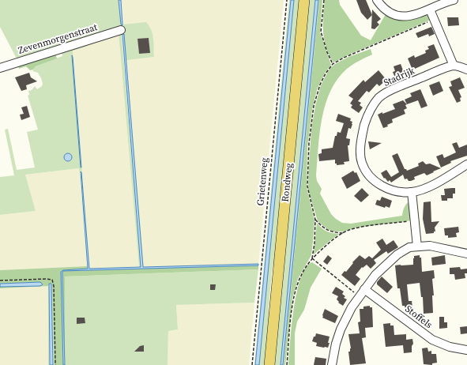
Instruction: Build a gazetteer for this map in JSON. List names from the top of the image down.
{
  "streets": {
    "main road": ["Rondweg"],
    "street": ["Zevenmorgenstraat", "Stadrijk", "Stoffels"],
    "path": ["Grietenweg"]
  }
}
